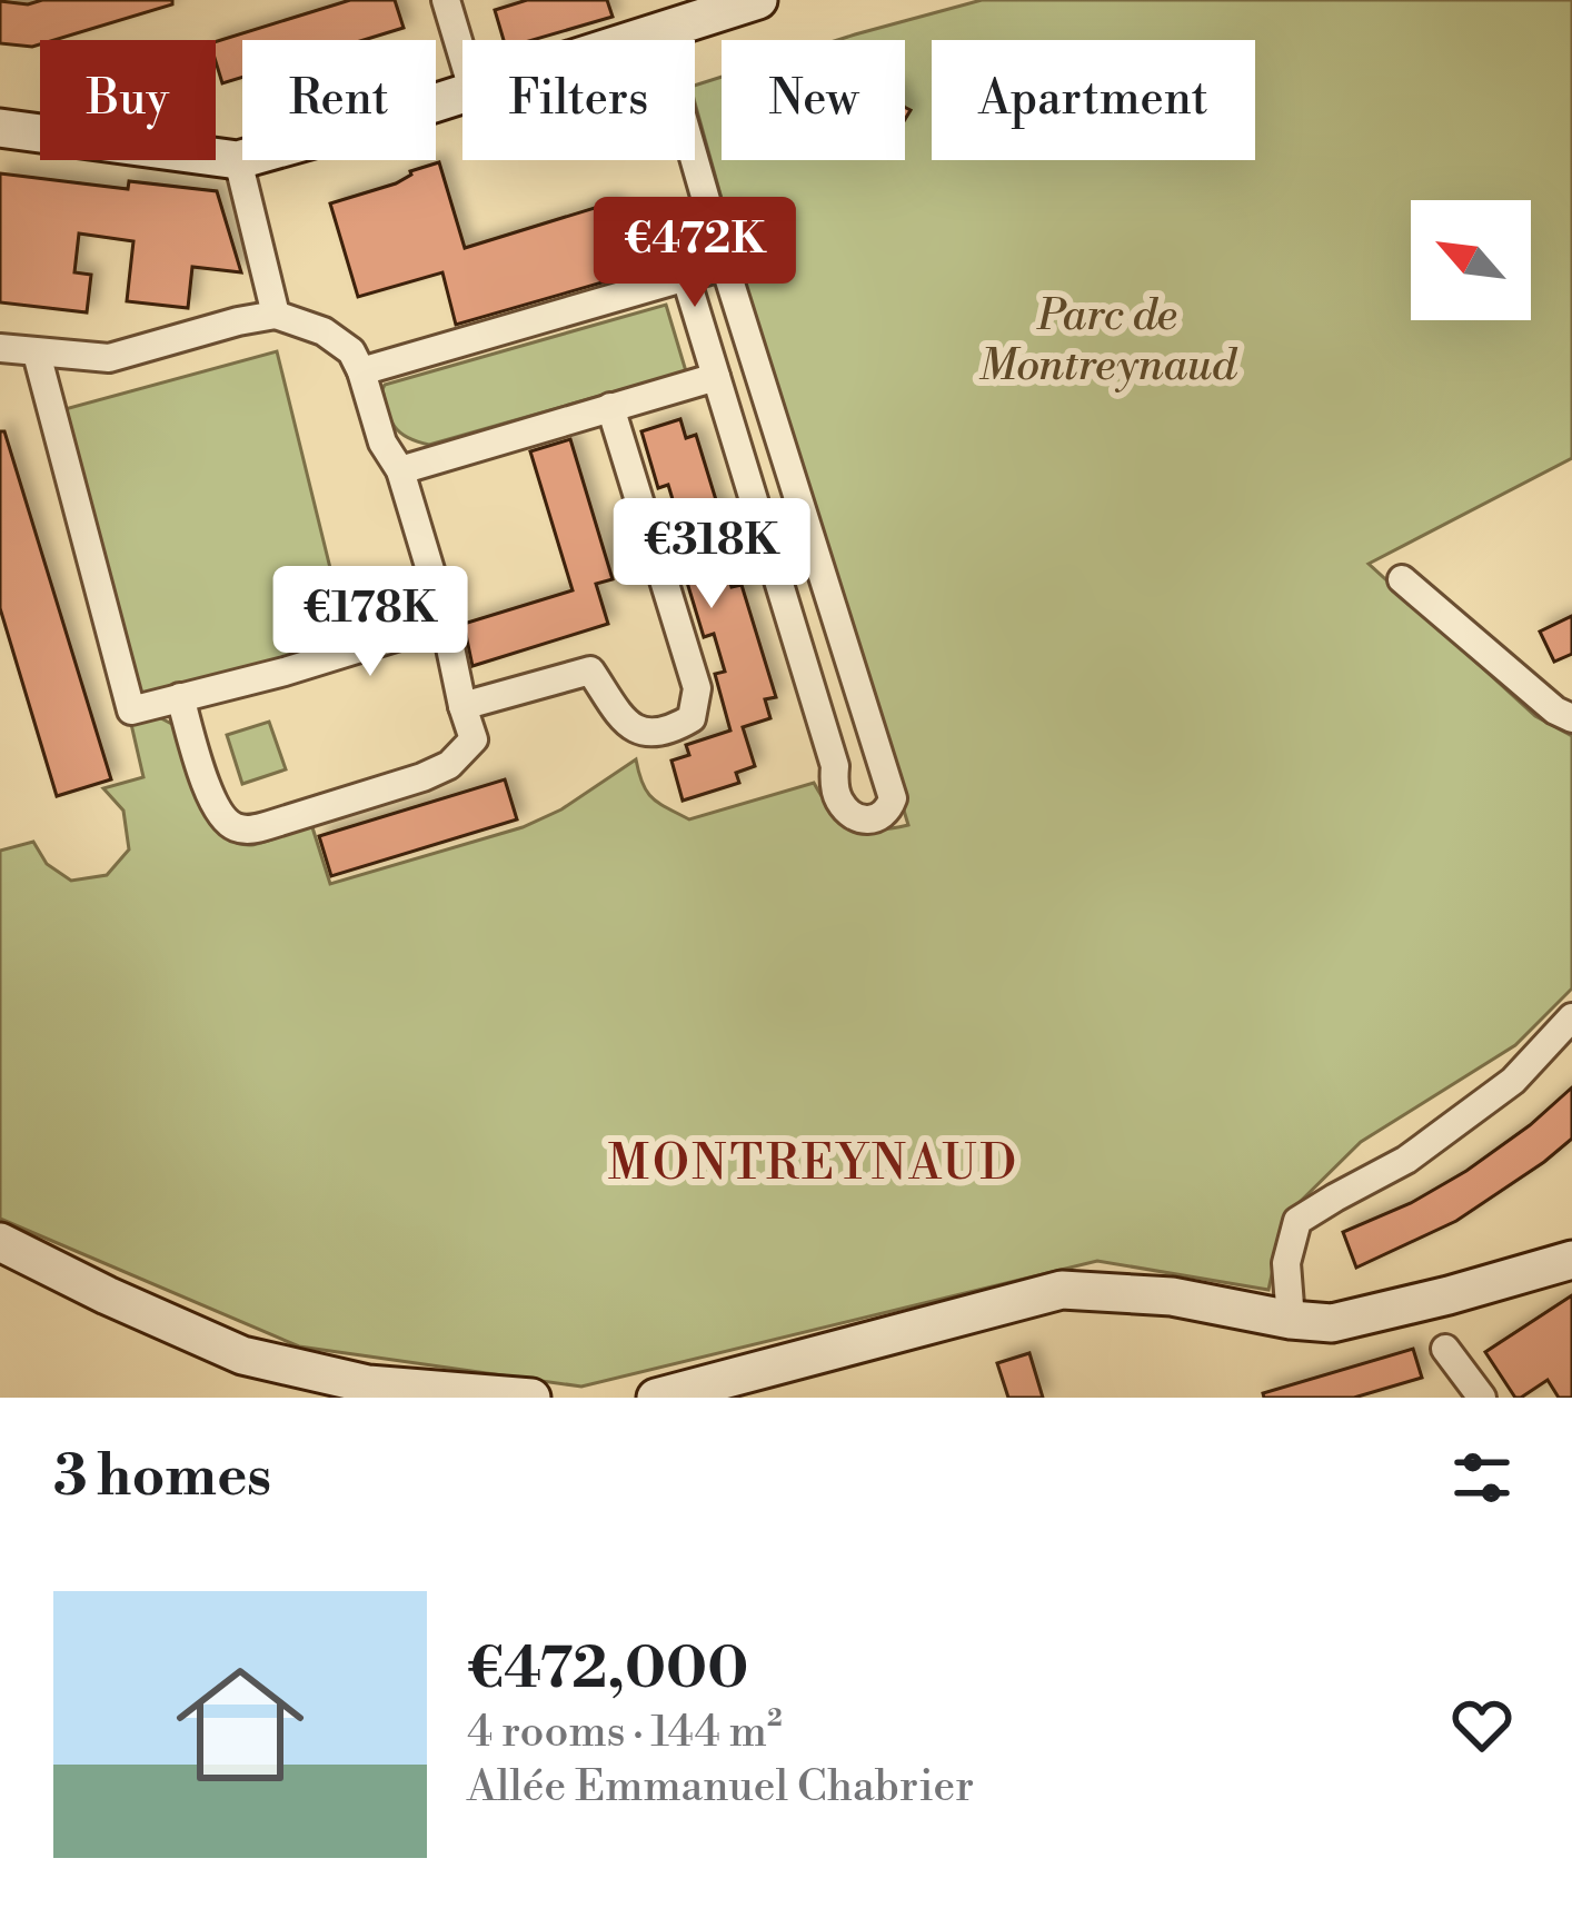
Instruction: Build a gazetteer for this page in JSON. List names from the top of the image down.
{
  "districts": ["MONTREYNAUD"],
  "parks": ["Parc de Montreynaud"],
  "north": "top left",
  "page": {
    "chip": [
      "Buy",
      "Rent",
      "Filters",
      "New",
      "Apartment"
    ],
    "price": ["€472K", "€318K", "€178K"],
    "heading": "3 homes",
    "list": [
      {
        "name": "€472,000",
        "note": "4 rooms · 144 m² · Allée Emmanuel Chabrier"
      }
    ]
  }
}
